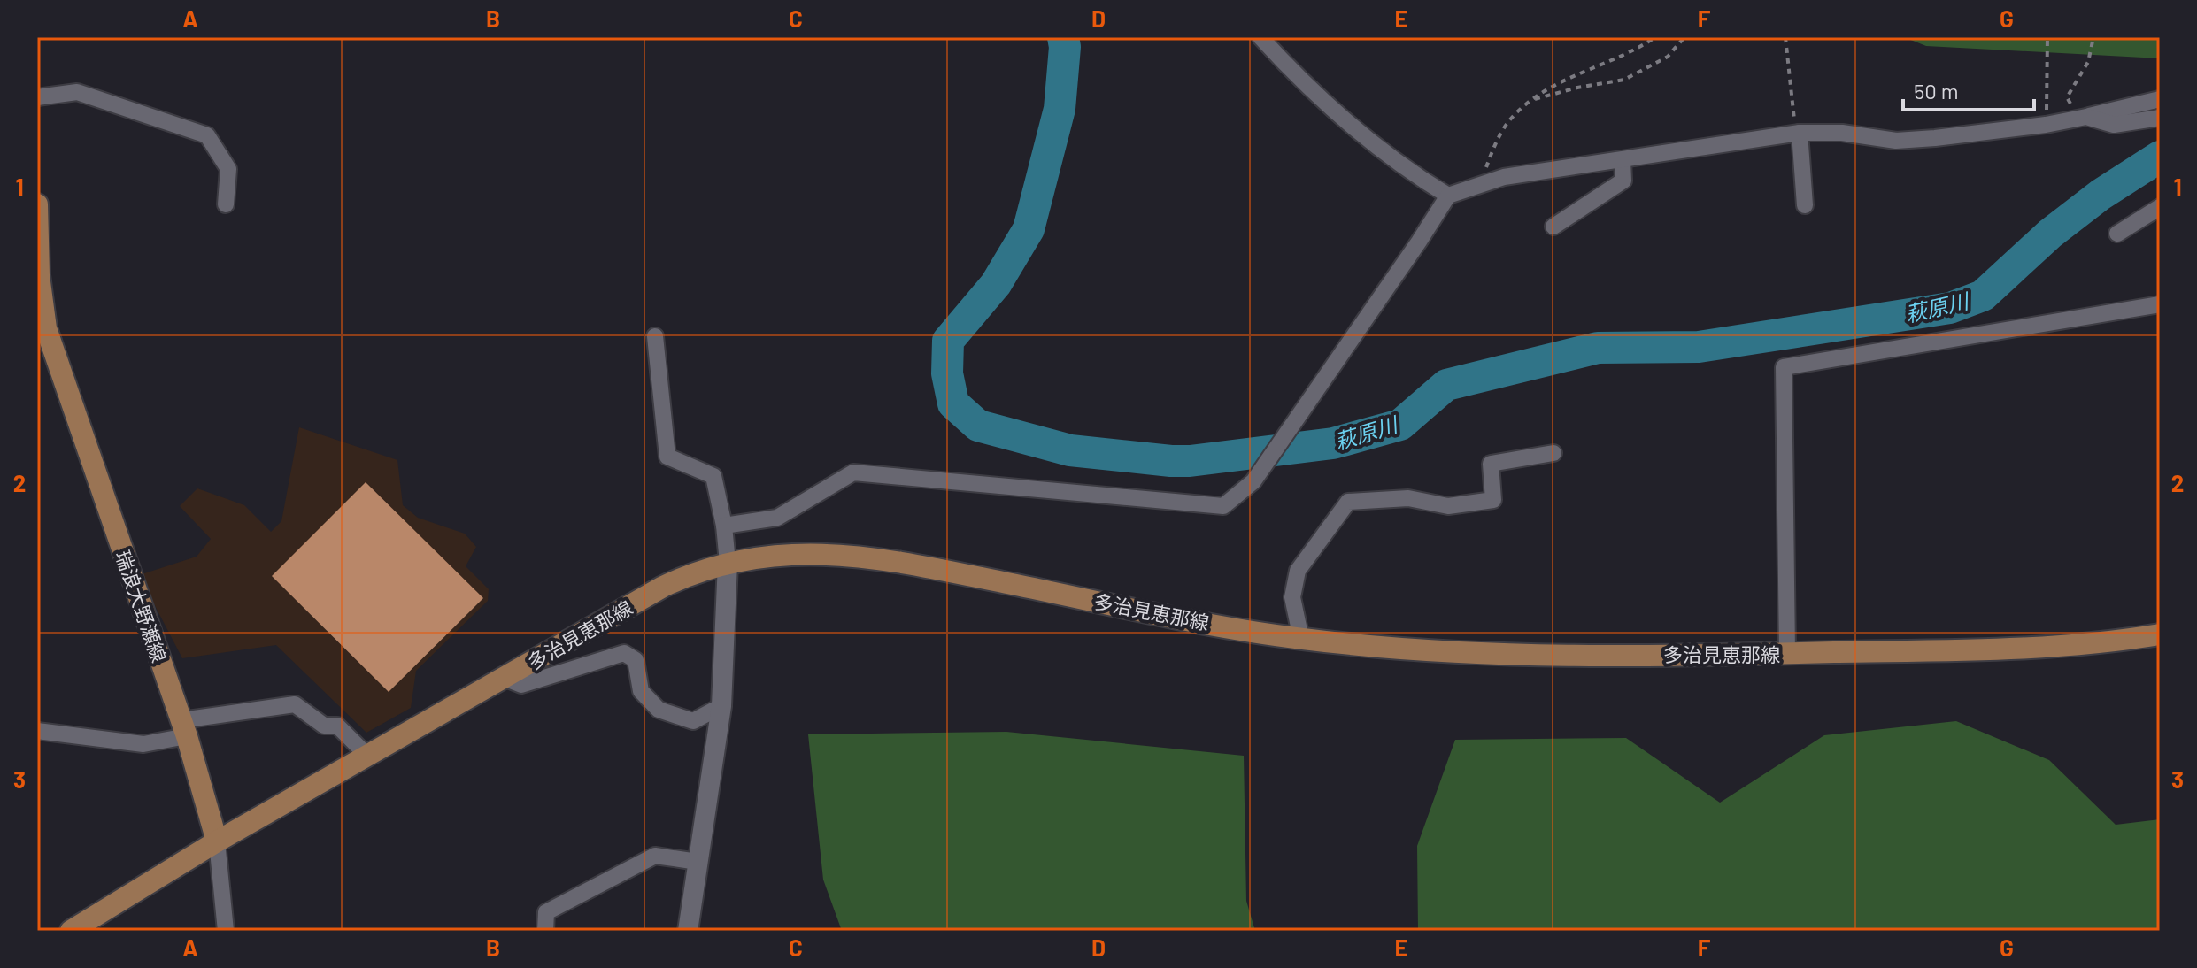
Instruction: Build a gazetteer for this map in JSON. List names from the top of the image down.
{
  "streets": {
    "main road": ["瑞浪大野瀬線", "多治見恵那線"]
  },
  "crossings": [
    ["瑞浪大野瀬線", "多治見恵那線"]
  ],
  "water": ["萩原川"],
  "scale_bar": "50 m",
  "grid": {
    "columns": [
      "A",
      "B",
      "C",
      "D",
      "E",
      "F",
      "G"
    ],
    "rows": ["1", "2", "3"]
  }
}
